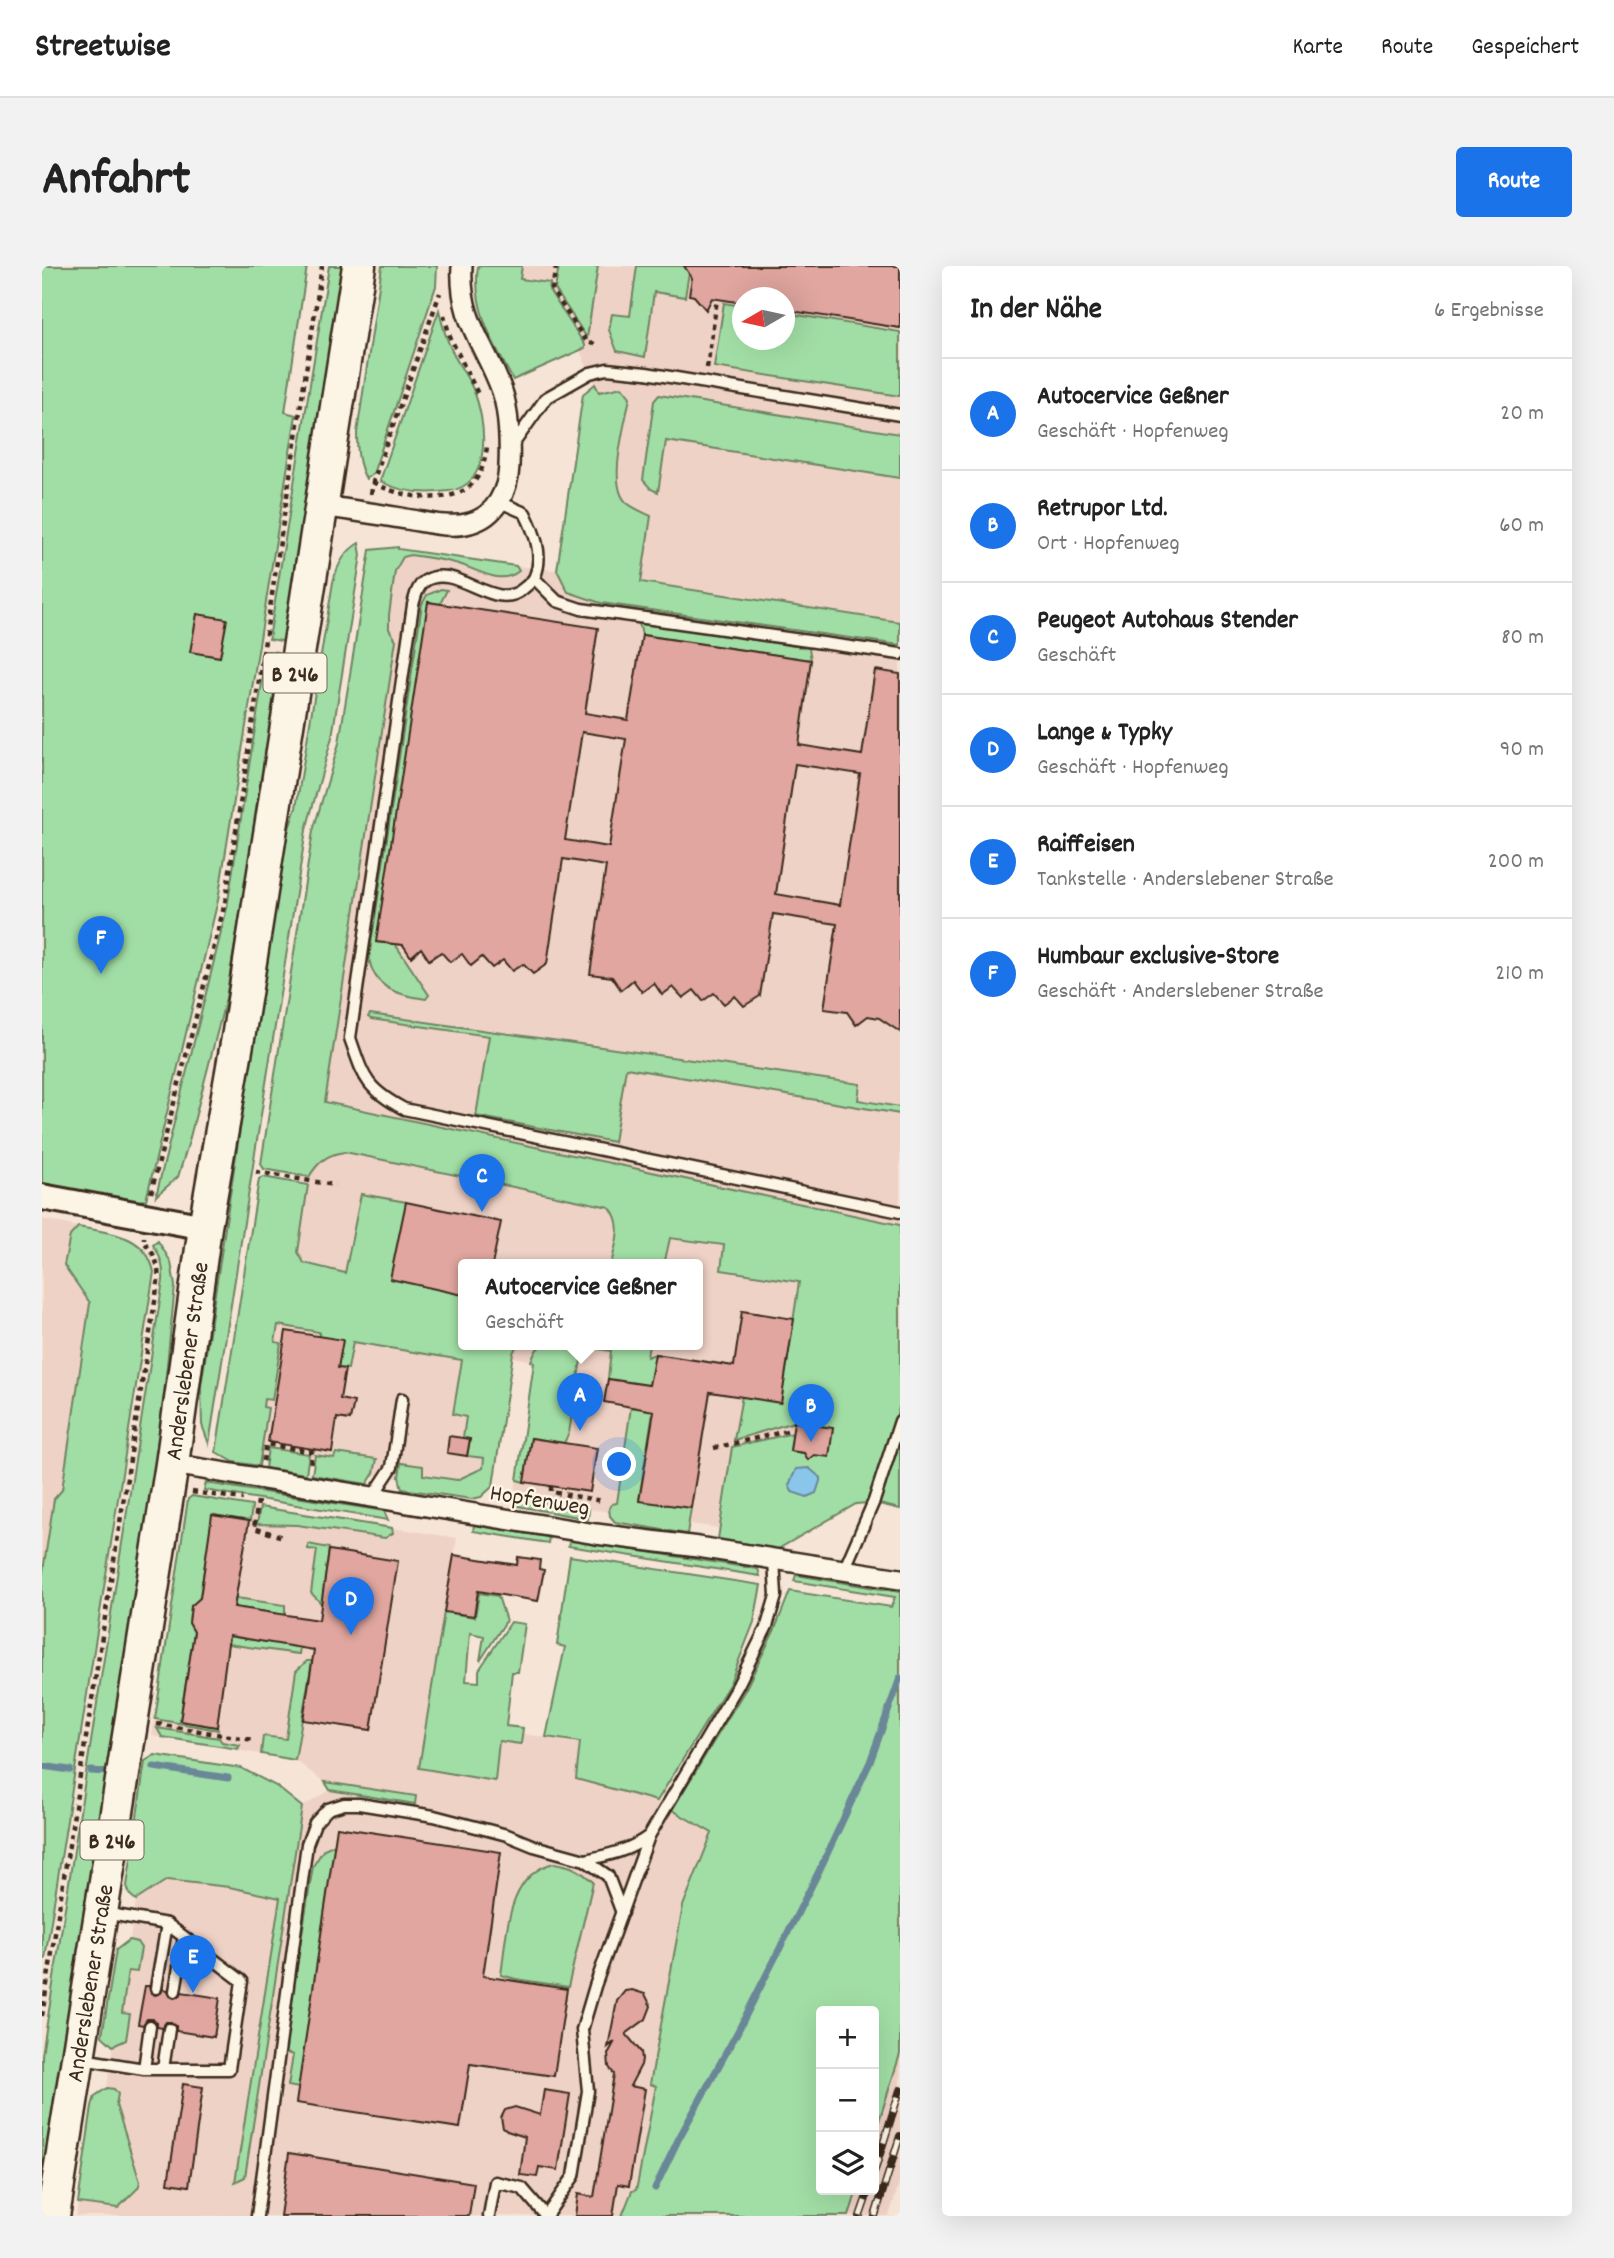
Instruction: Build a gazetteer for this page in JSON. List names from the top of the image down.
{
  "streets": {
    "main road": ["B 246", "Anderslebener Straße"],
    "street": ["Hopfenweg"]
  },
  "crossings": [
    ["B 246", "Anderslebener Straße"],
    ["Anderslebener Straße", "Hopfenweg"]
  ],
  "north": "left",
  "page": {
    "header": "Streetwise",
    "nav": ["Karte", "Route", "Gespeichert"],
    "title": "Anfahrt",
    "buttons": "Route",
    "heading": ["In der Nähe", "6 Ergebnisse"],
    "list": [
      {
        "mark": "A",
        "name": "Autocervice Geßner",
        "note": "Geschäft · Hopfenweg",
        "value": "20 m"
      },
      {
        "mark": "B",
        "name": "Retrupor Ltd.",
        "note": "Ort · Hopfenweg",
        "value": "60 m"
      },
      {
        "mark": "C",
        "name": "Peugeot Autohaus Stender",
        "note": "Geschäft",
        "value": "80 m"
      },
      {
        "mark": "D",
        "name": "Lange & Typky",
        "note": "Geschäft · Hopfenweg",
        "value": "90 m"
      },
      {
        "mark": "E",
        "name": "Raiffeisen",
        "note": "Tankstelle · Anderslebener Straße",
        "value": "200 m"
      },
      {
        "mark": "F",
        "name": "Humbaur exclusive-Store",
        "note": "Geschäft · Anderslebener Straße",
        "value": "210 m"
      }
    ],
    "pins": [
      "F",
      "C",
      "A",
      "B",
      "D",
      "E"
    ],
    "popup": ["Autocervice Geßner", "Geschäft"],
    "map_buttons": ["+", "−"]
  }
}
